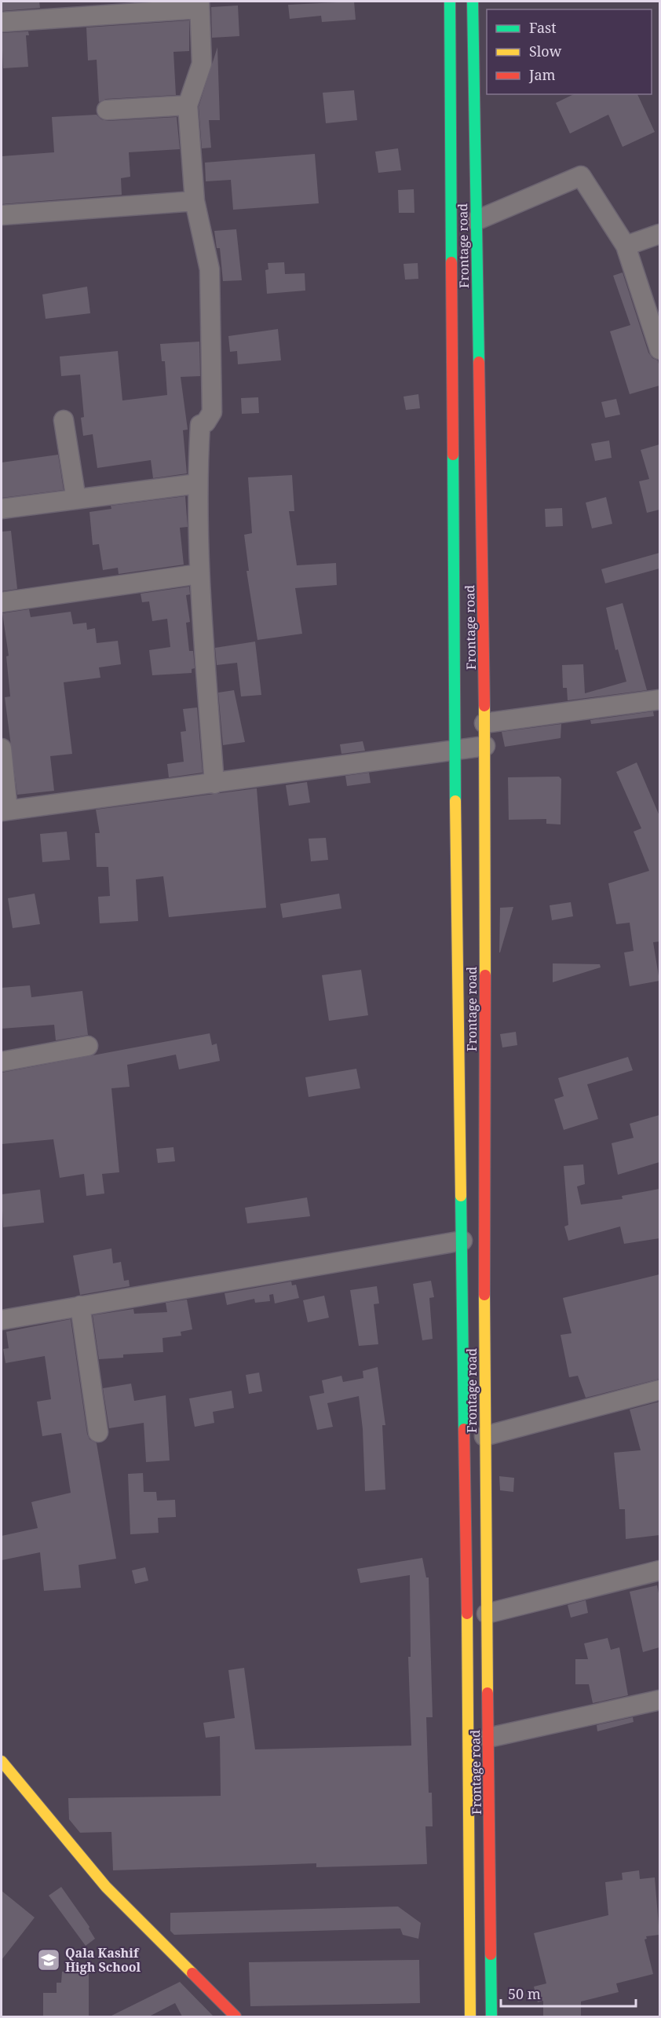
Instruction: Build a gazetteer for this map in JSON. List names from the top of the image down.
{
  "streets": {
    "main road": ["Frontage road"]
  },
  "places": {
    "school or university": ["Qala Kashif High School"]
  },
  "legend": ["Fast", "Slow", "Jam"],
  "scale_bar": "50 m"
}
